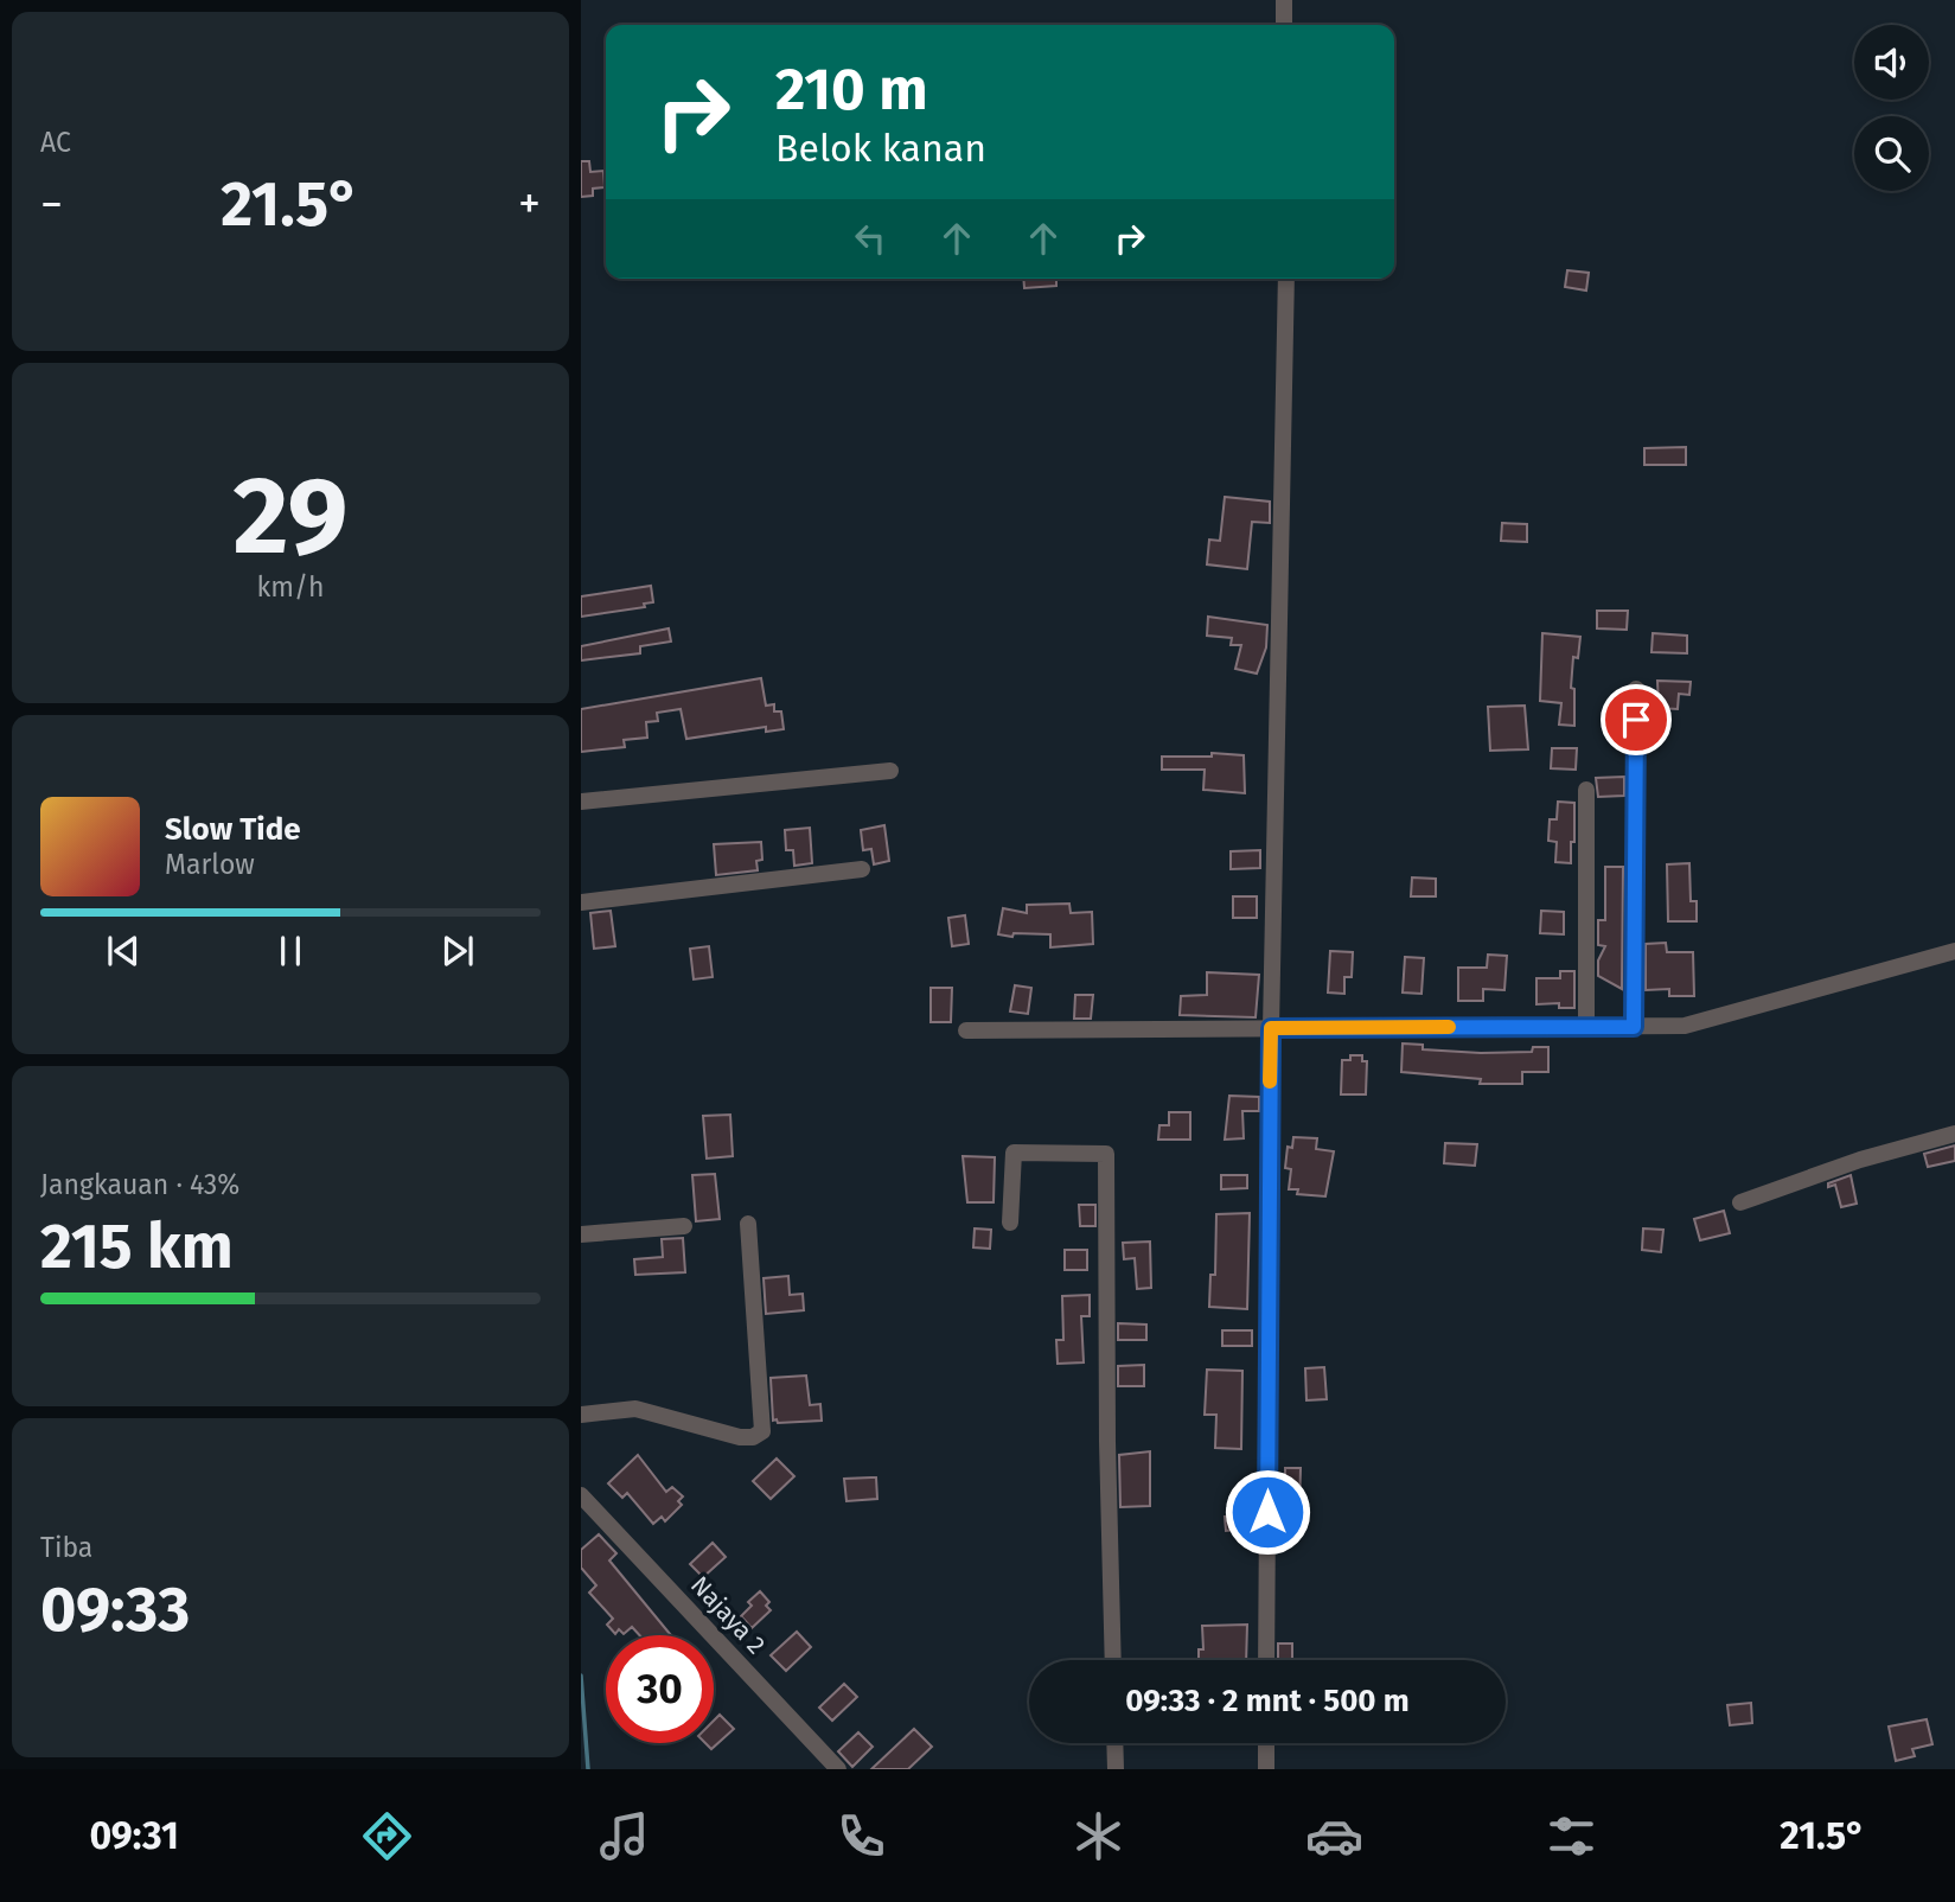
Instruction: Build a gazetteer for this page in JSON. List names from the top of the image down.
{
  "streets": {
    "street": ["Najaya 2"]
  },
  "page": {
    "tile": [
      "AC",
      ["29", "km/h"],
      ["Jangkauan · 43%", "215 km"],
      ["Tiba", "09:33"]
    ],
    "turn": ["210 m", "Belok kanan"],
    "heat": ["−", "21.5°", "+"],
    "song": ["Slow Tide", "Marlow"],
    "limit": "30",
    "trip": "09:33 · 2 mnt · 500 m",
    "tabs": ["09:31", "21.5°"]
  }
}
